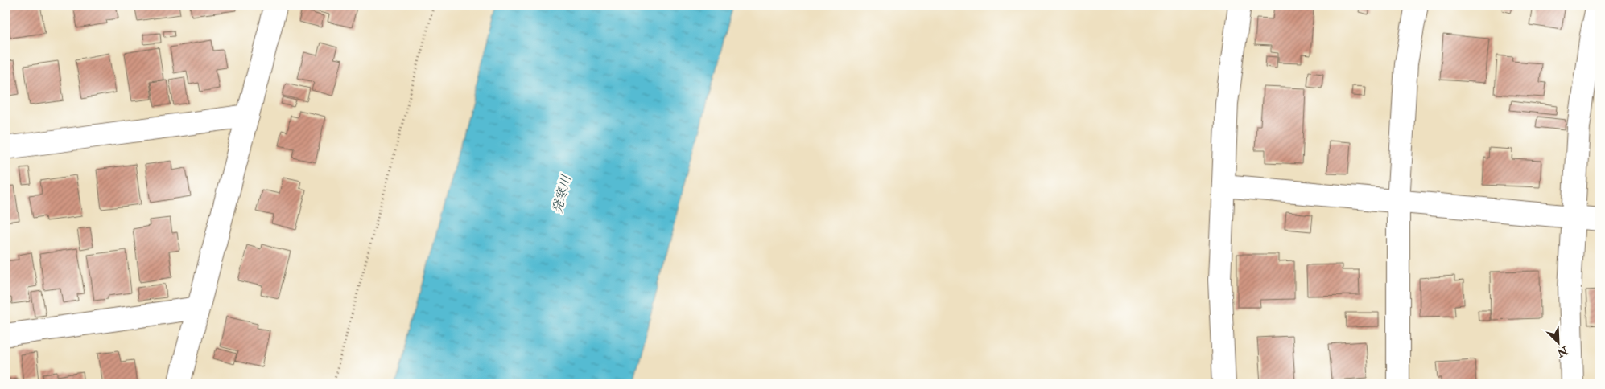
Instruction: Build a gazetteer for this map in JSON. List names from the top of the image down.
{
  "water": ["発寒川"],
  "north": "bottom right"
}
